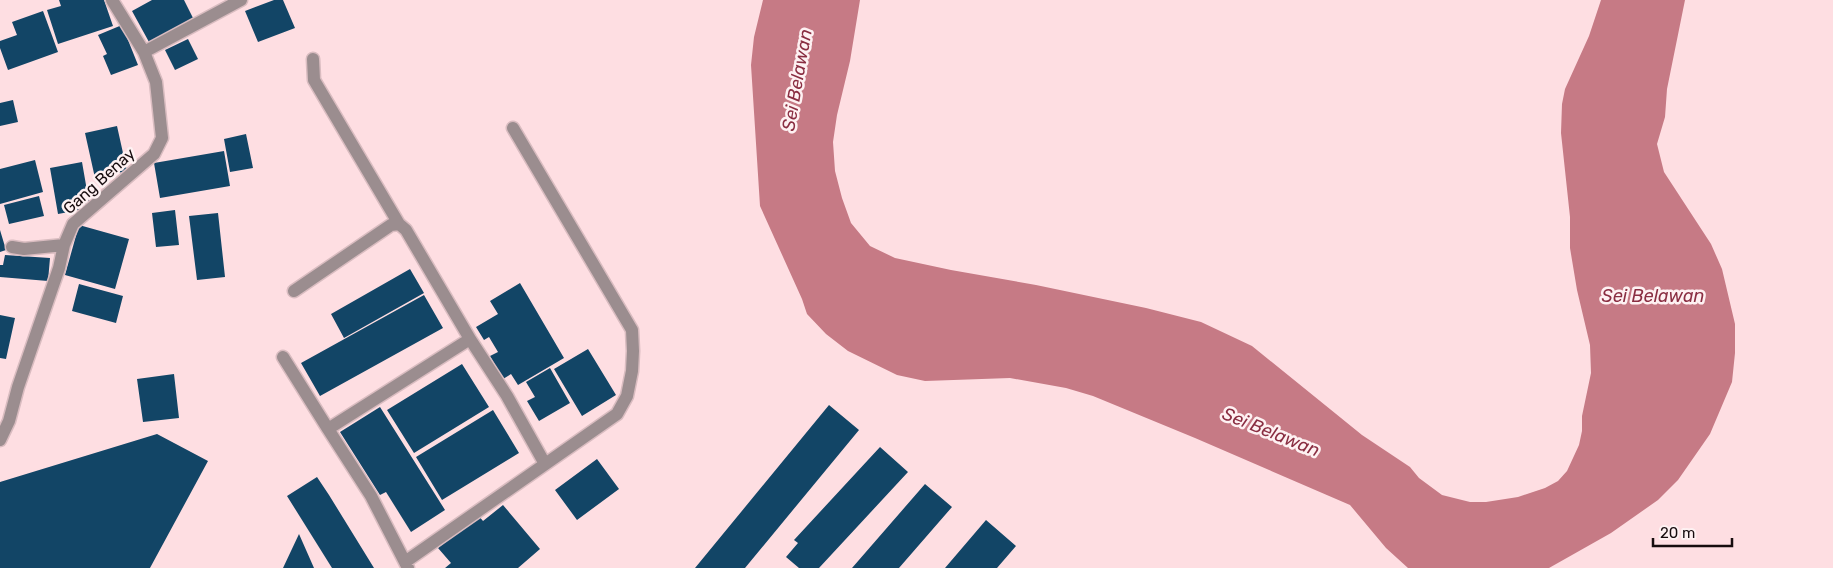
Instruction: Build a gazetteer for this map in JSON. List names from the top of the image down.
{
  "streets": {
    "street": ["Gang Benay"]
  },
  "water": ["Sei Belawan"],
  "scale_bar": "20 m"
}
